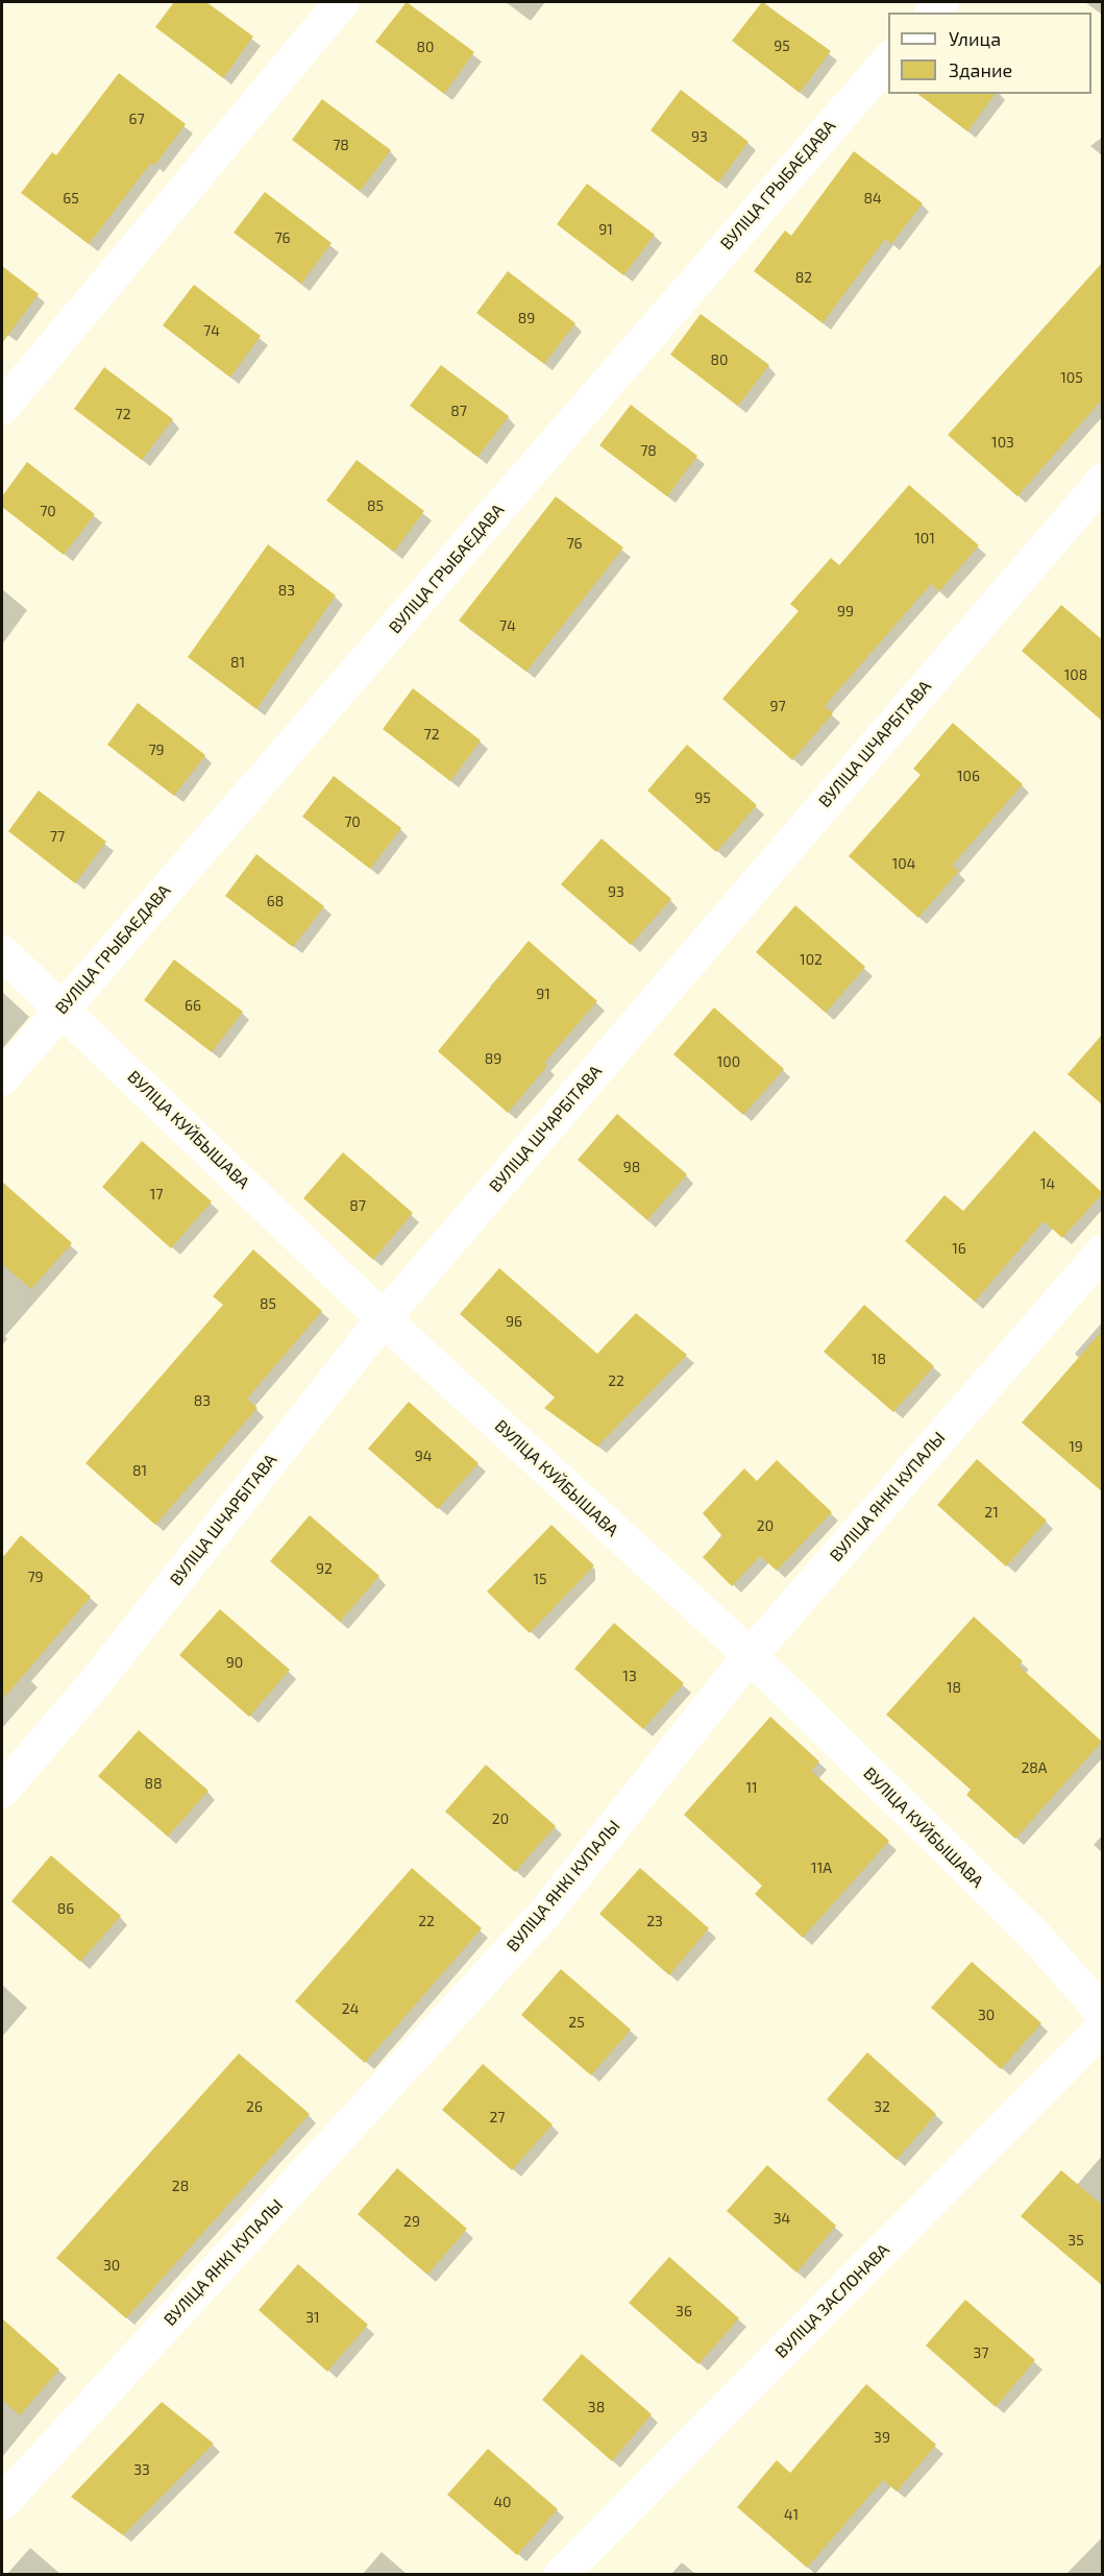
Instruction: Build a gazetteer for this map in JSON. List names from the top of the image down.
{
  "streets": {
    "street": [
      "ВУЛІЦА ГРЫБАЕДАВА",
      "ВУЛІЦА ШЧАРБІТАВА",
      "ВУЛІЦА КУЙБЫШАВА",
      "ВУЛІЦА ЯНКІ КУПАЛЫ",
      "ВУЛІЦА ЗАСЛОНАВА"
    ]
  },
  "crossings": [
    ["ВУЛІЦА ГРЫБАЕДАВА", "ВУЛІЦА КУЙБЫШАВА"],
    ["ВУЛІЦА ШЧАРБІТАВА", "ВУЛІЦА КУЙБЫШАВА"],
    ["ВУЛІЦА КУЙБЫШАВА", "ВУЛІЦА ЯНКІ КУПАЛЫ"]
  ],
  "house_numbers": [
    "95",
    "80",
    "67",
    "93",
    "78",
    "65",
    "84",
    "91",
    "76",
    "82",
    "89",
    "74",
    "80",
    "105",
    "87",
    "72",
    "103",
    "78",
    "85",
    "70",
    "101",
    "76",
    "83",
    "99",
    "74",
    "81",
    "108",
    "97",
    "72",
    "79",
    "106",
    "95",
    "70",
    "77",
    "104",
    "93",
    "68",
    "102",
    "91",
    "66",
    "89",
    "100",
    "98",
    "14",
    "17",
    "87",
    "16",
    "85",
    "96",
    "18",
    "22",
    "83",
    "19",
    "94",
    "81",
    "21",
    "20",
    "92",
    "79",
    "15",
    "90",
    "13",
    "18",
    "28А",
    "88",
    "11",
    "20",
    "11А",
    "86",
    "22",
    "23",
    "24",
    "30",
    "25",
    "26",
    "32",
    "27",
    "28",
    "34",
    "29",
    "35",
    "30",
    "36",
    "31",
    "37",
    "38",
    "39",
    "33",
    "40",
    "41"
  ],
  "legend": ["Улица", "Здание"]
}
